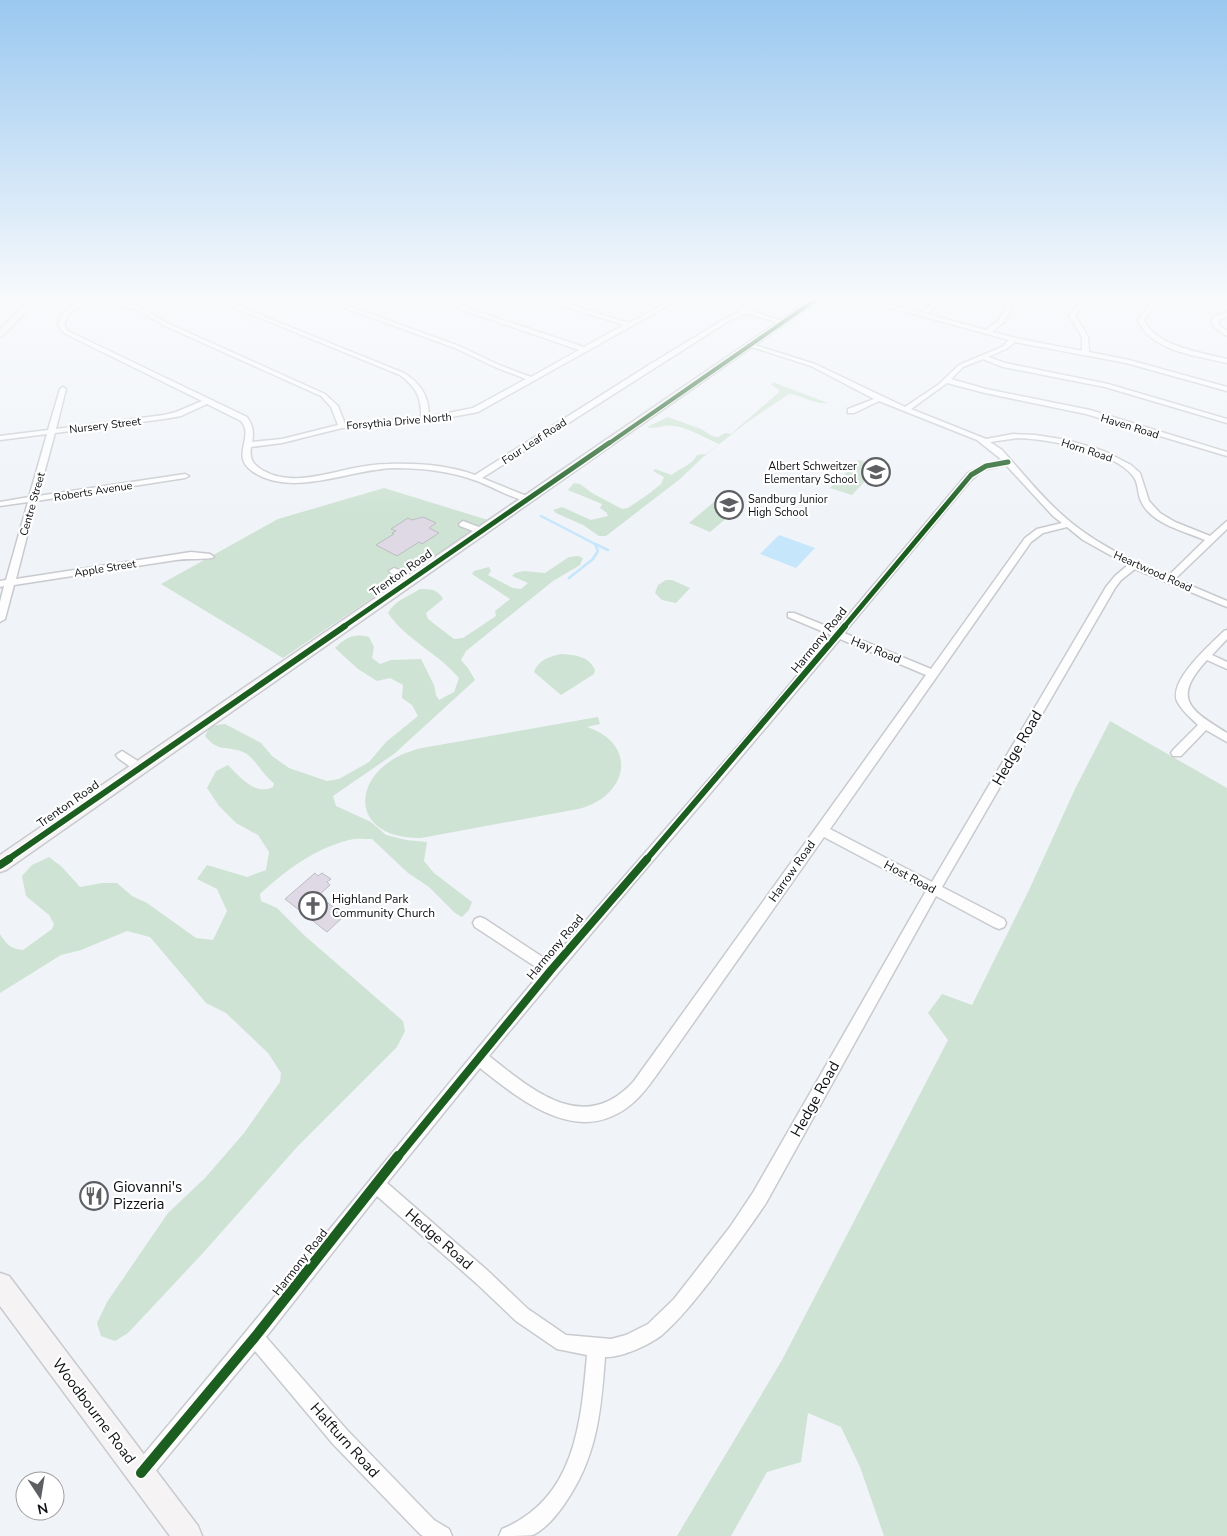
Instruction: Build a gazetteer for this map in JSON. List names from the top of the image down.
{
  "streets": {
    "main road": ["Trenton Road", "Woodbourne Road"],
    "street": [
      "Forsythia Drive North",
      "Nursery Street",
      "Haven Road",
      "Four Leaf Road",
      "Horn Road",
      "Roberts Avenue",
      "Centre Street",
      "Apple Street",
      "Heartwood Road",
      "Harmony Road",
      "Hay Road",
      "Hedge Road",
      "Harrow Road",
      "Host Road",
      "Halfturn Road"
    ]
  },
  "crossings": [
    ["Nursery Street", "Centre Street"],
    ["Horn Road", "Heartwood Road"],
    ["Roberts Avenue", "Centre Street"],
    ["Centre Street", "Apple Street"],
    ["Heartwood Road", "Harmony Road"],
    ["Heartwood Road", "Hedge Road"],
    ["Heartwood Road", "Harrow Road"],
    ["Harmony Road", "Hay Road"],
    ["Harmony Road", "Hedge Road"],
    ["Harmony Road", "Harrow Road"],
    ["Harmony Road", "Woodbourne Road"],
    ["Harmony Road", "Halfturn Road"],
    ["Hay Road", "Harrow Road"],
    ["Hedge Road", "Host Road"],
    ["Harrow Road", "Host Road"]
  ],
  "places": {
    "school or university": ["Albert Schweitzer Elementary School", "Sandburg Junior High School"],
    "church": ["Highland Park Community Church"],
    "restaurant": ["Giovanni's Pizzeria"]
  },
  "north": "bottom"
}
